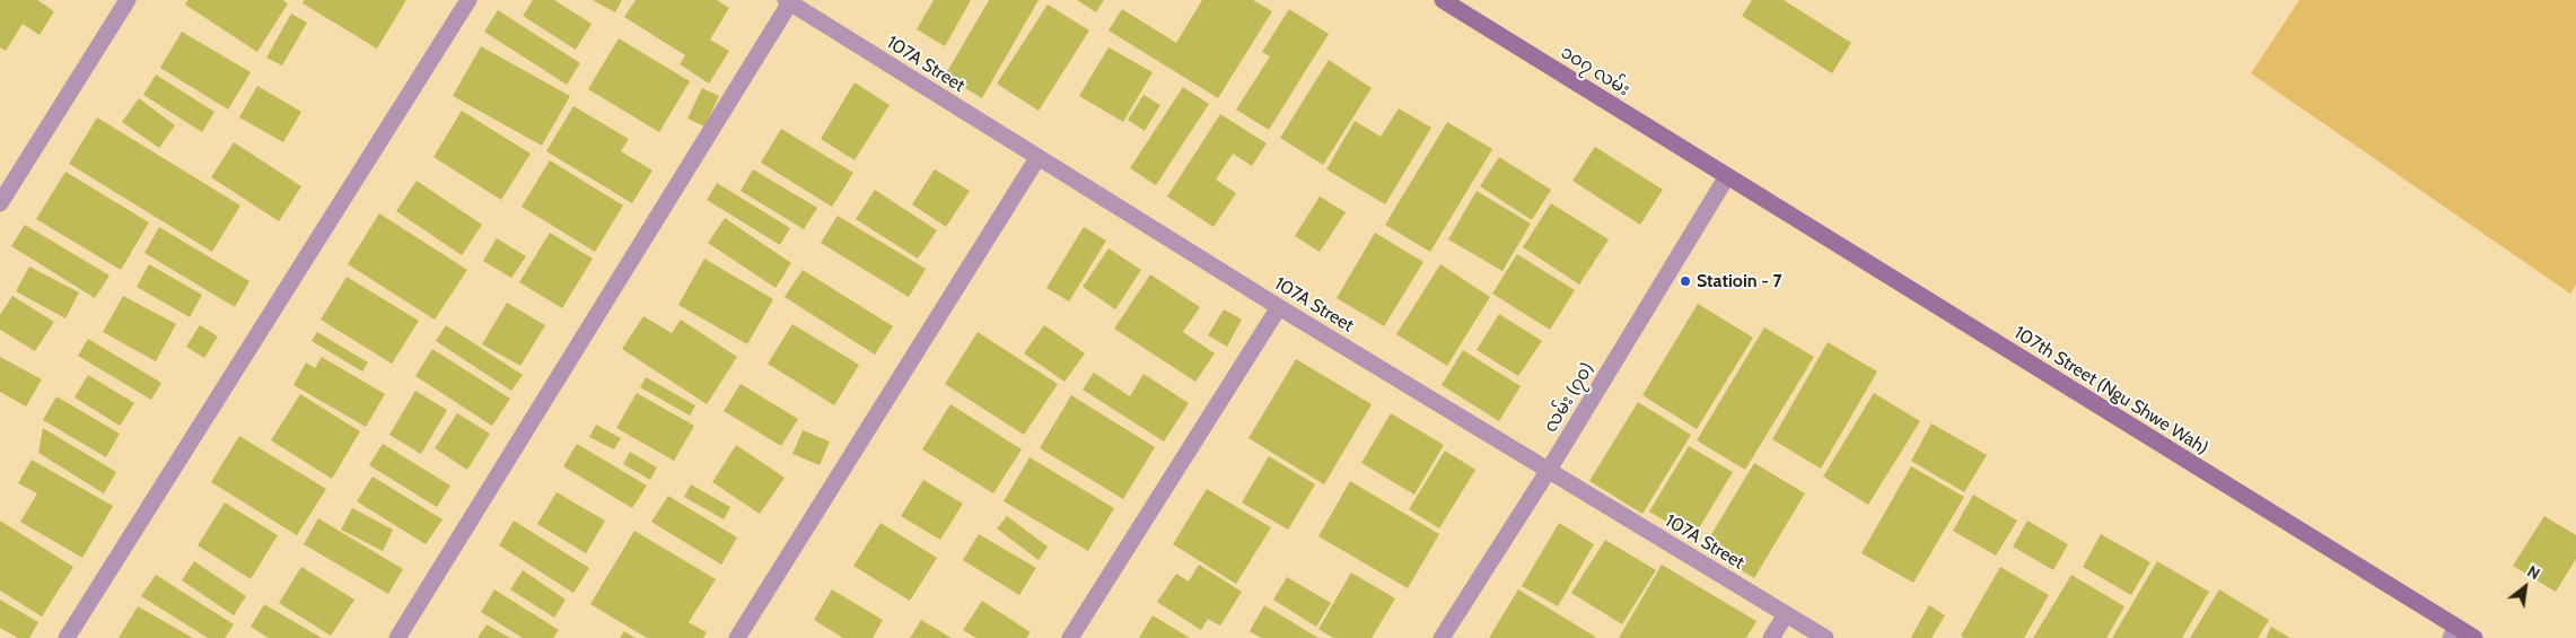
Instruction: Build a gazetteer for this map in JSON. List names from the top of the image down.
{
  "streets": {
    "main road": ["၁၀၇ လမ်း", "107th Street (Ngu Shwe Wah)"],
    "street": ["107A Street", "လမ်း (၇၀)"]
  },
  "crossings": [
    ["107A Street", "လမ်း (၇၀)"],
    ["၁၀၇ လမ်း", "107th Street (Ngu Shwe Wah)"],
    ["၁၀၇ လမ်း", "လမ်း (၇၀)"],
    ["107th Street (Ngu Shwe Wah)", "လမ်း (၇၀)"]
  ],
  "places": ["Statioin - 7"],
  "north": "top right"
}
